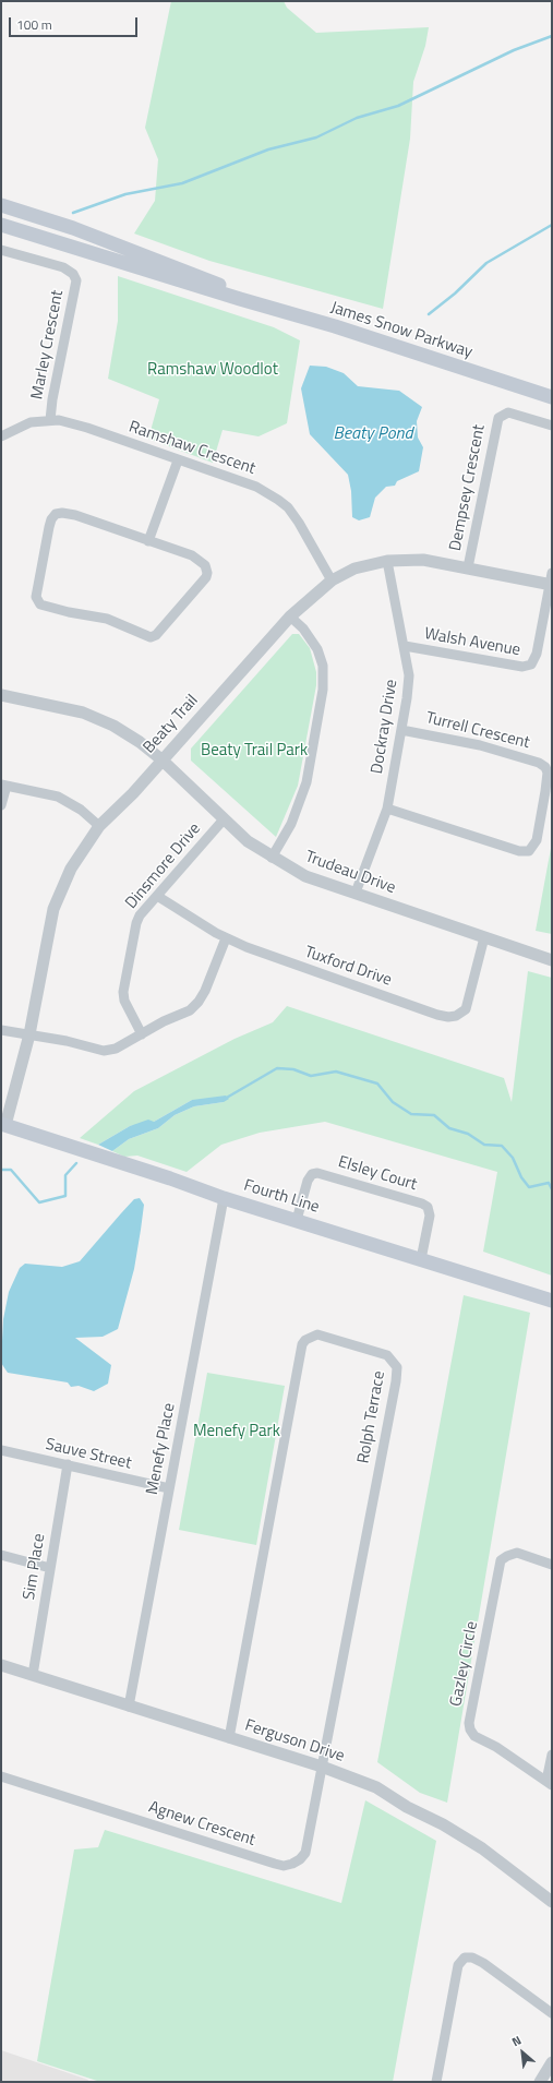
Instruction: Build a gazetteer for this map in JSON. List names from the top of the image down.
{
  "streets": {
    "main road": ["James Snow Parkway", "Fourth Line"],
    "street": [
      "Marley Crescent",
      "Ramshaw Crescent",
      "Dempsey Crescent",
      "Walsh Avenue",
      "Beaty Trail",
      "Dockray Drive",
      "Turrell Crescent",
      "Dinsmore Drive",
      "Trudeau Drive",
      "Tuxford Drive",
      "Elsley Court",
      "Rolph Terrace",
      "Menefy Place",
      "Sauve Street",
      "Sim Place",
      "Gazley Circle",
      "Ferguson Drive",
      "Agnew Crescent"
    ]
  },
  "crossings": [
    ["Marley Crescent", "Ramshaw Crescent"],
    ["Ramshaw Crescent", "Beaty Trail"],
    ["Dempsey Crescent", "Beaty Trail"],
    ["Walsh Avenue", "Beaty Trail"],
    ["Walsh Avenue", "Dockray Drive"],
    ["Beaty Trail", "Dockray Drive"],
    ["Beaty Trail", "Trudeau Drive"],
    ["Beaty Trail", "Fourth Line"],
    ["Dockray Drive", "Turrell Crescent"],
    ["Dockray Drive", "Trudeau Drive"],
    ["Dinsmore Drive", "Trudeau Drive"],
    ["Dinsmore Drive", "Tuxford Drive"],
    ["Trudeau Drive", "Tuxford Drive"],
    ["Elsley Court", "Fourth Line"],
    ["Fourth Line", "Menefy Place"],
    ["Rolph Terrace", "Ferguson Drive"],
    ["Rolph Terrace", "Agnew Crescent"],
    ["Menefy Place", "Sauve Street"],
    ["Menefy Place", "Ferguson Drive"],
    ["Sauve Street", "Sim Place"],
    ["Sim Place", "Ferguson Drive"],
    ["Ferguson Drive", "Agnew Crescent"]
  ],
  "water": ["Beaty Pond"],
  "parks": ["Ramshaw Woodlot", "Beaty Trail Park", "Menefy Park"],
  "scale_bar": "100 m",
  "north": "top left"
}
